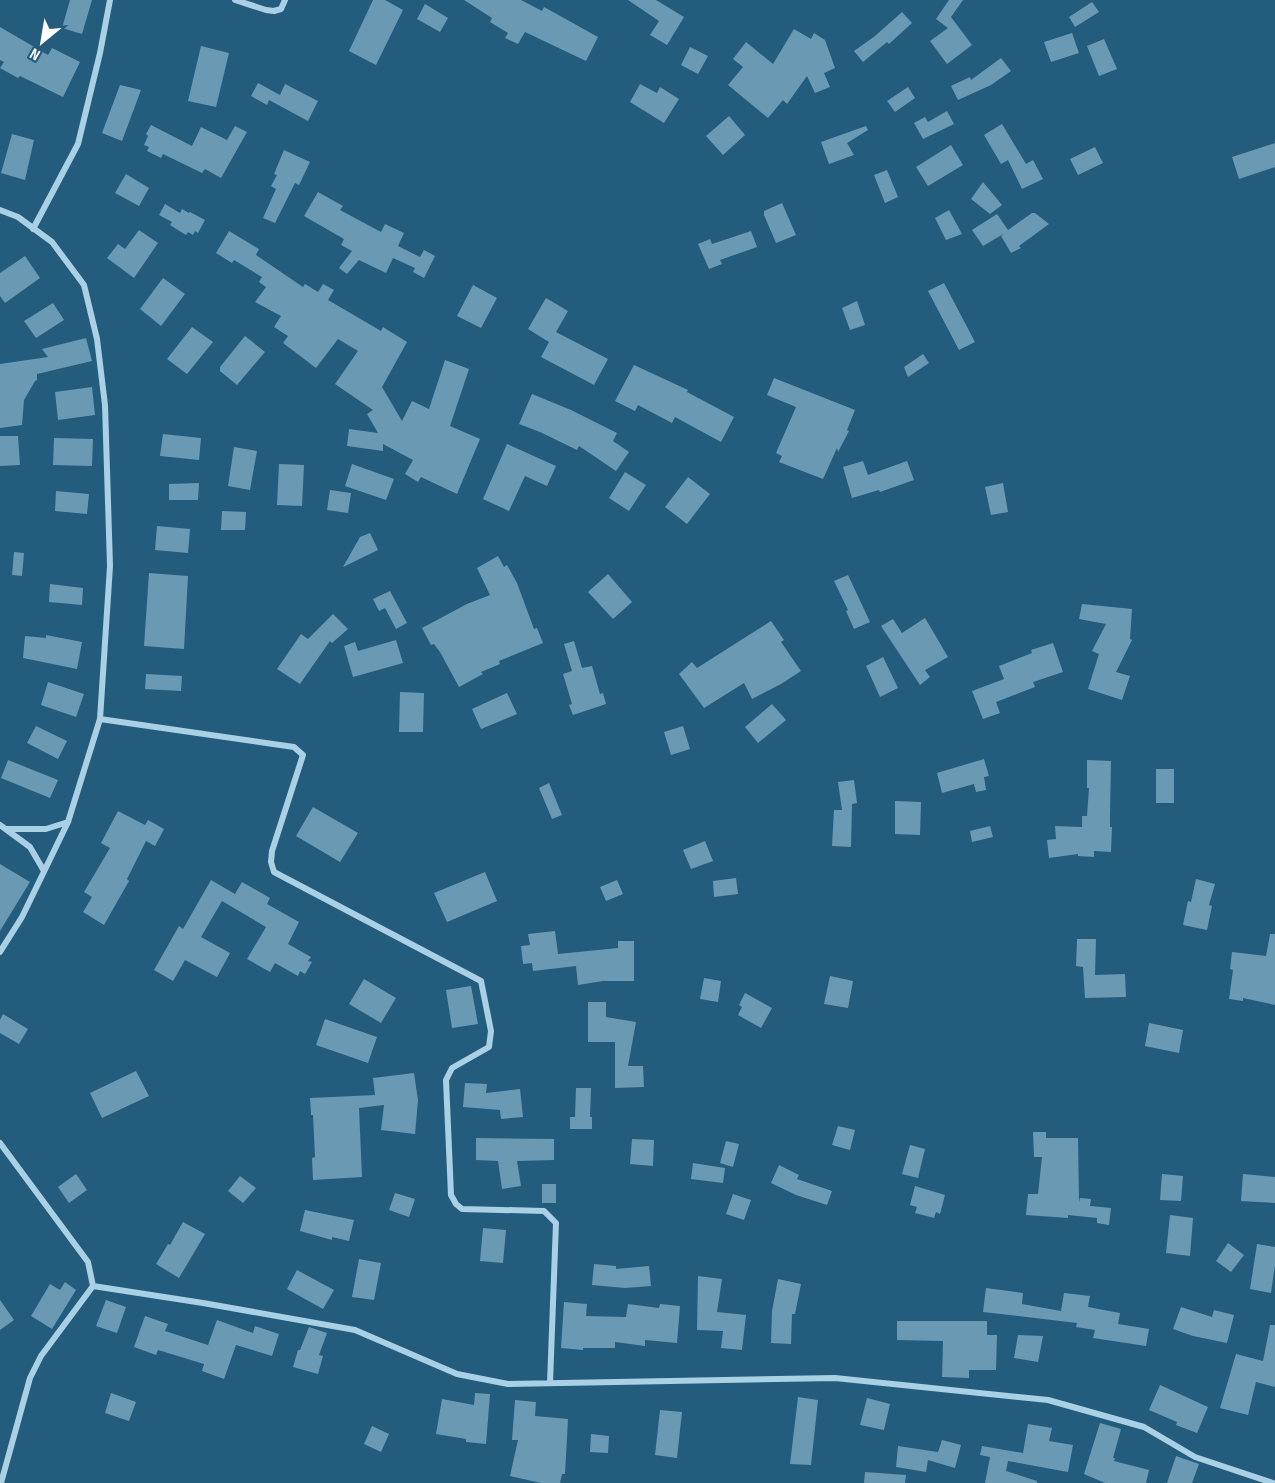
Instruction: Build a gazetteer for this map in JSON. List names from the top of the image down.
{
  "north": "bottom left"
}
